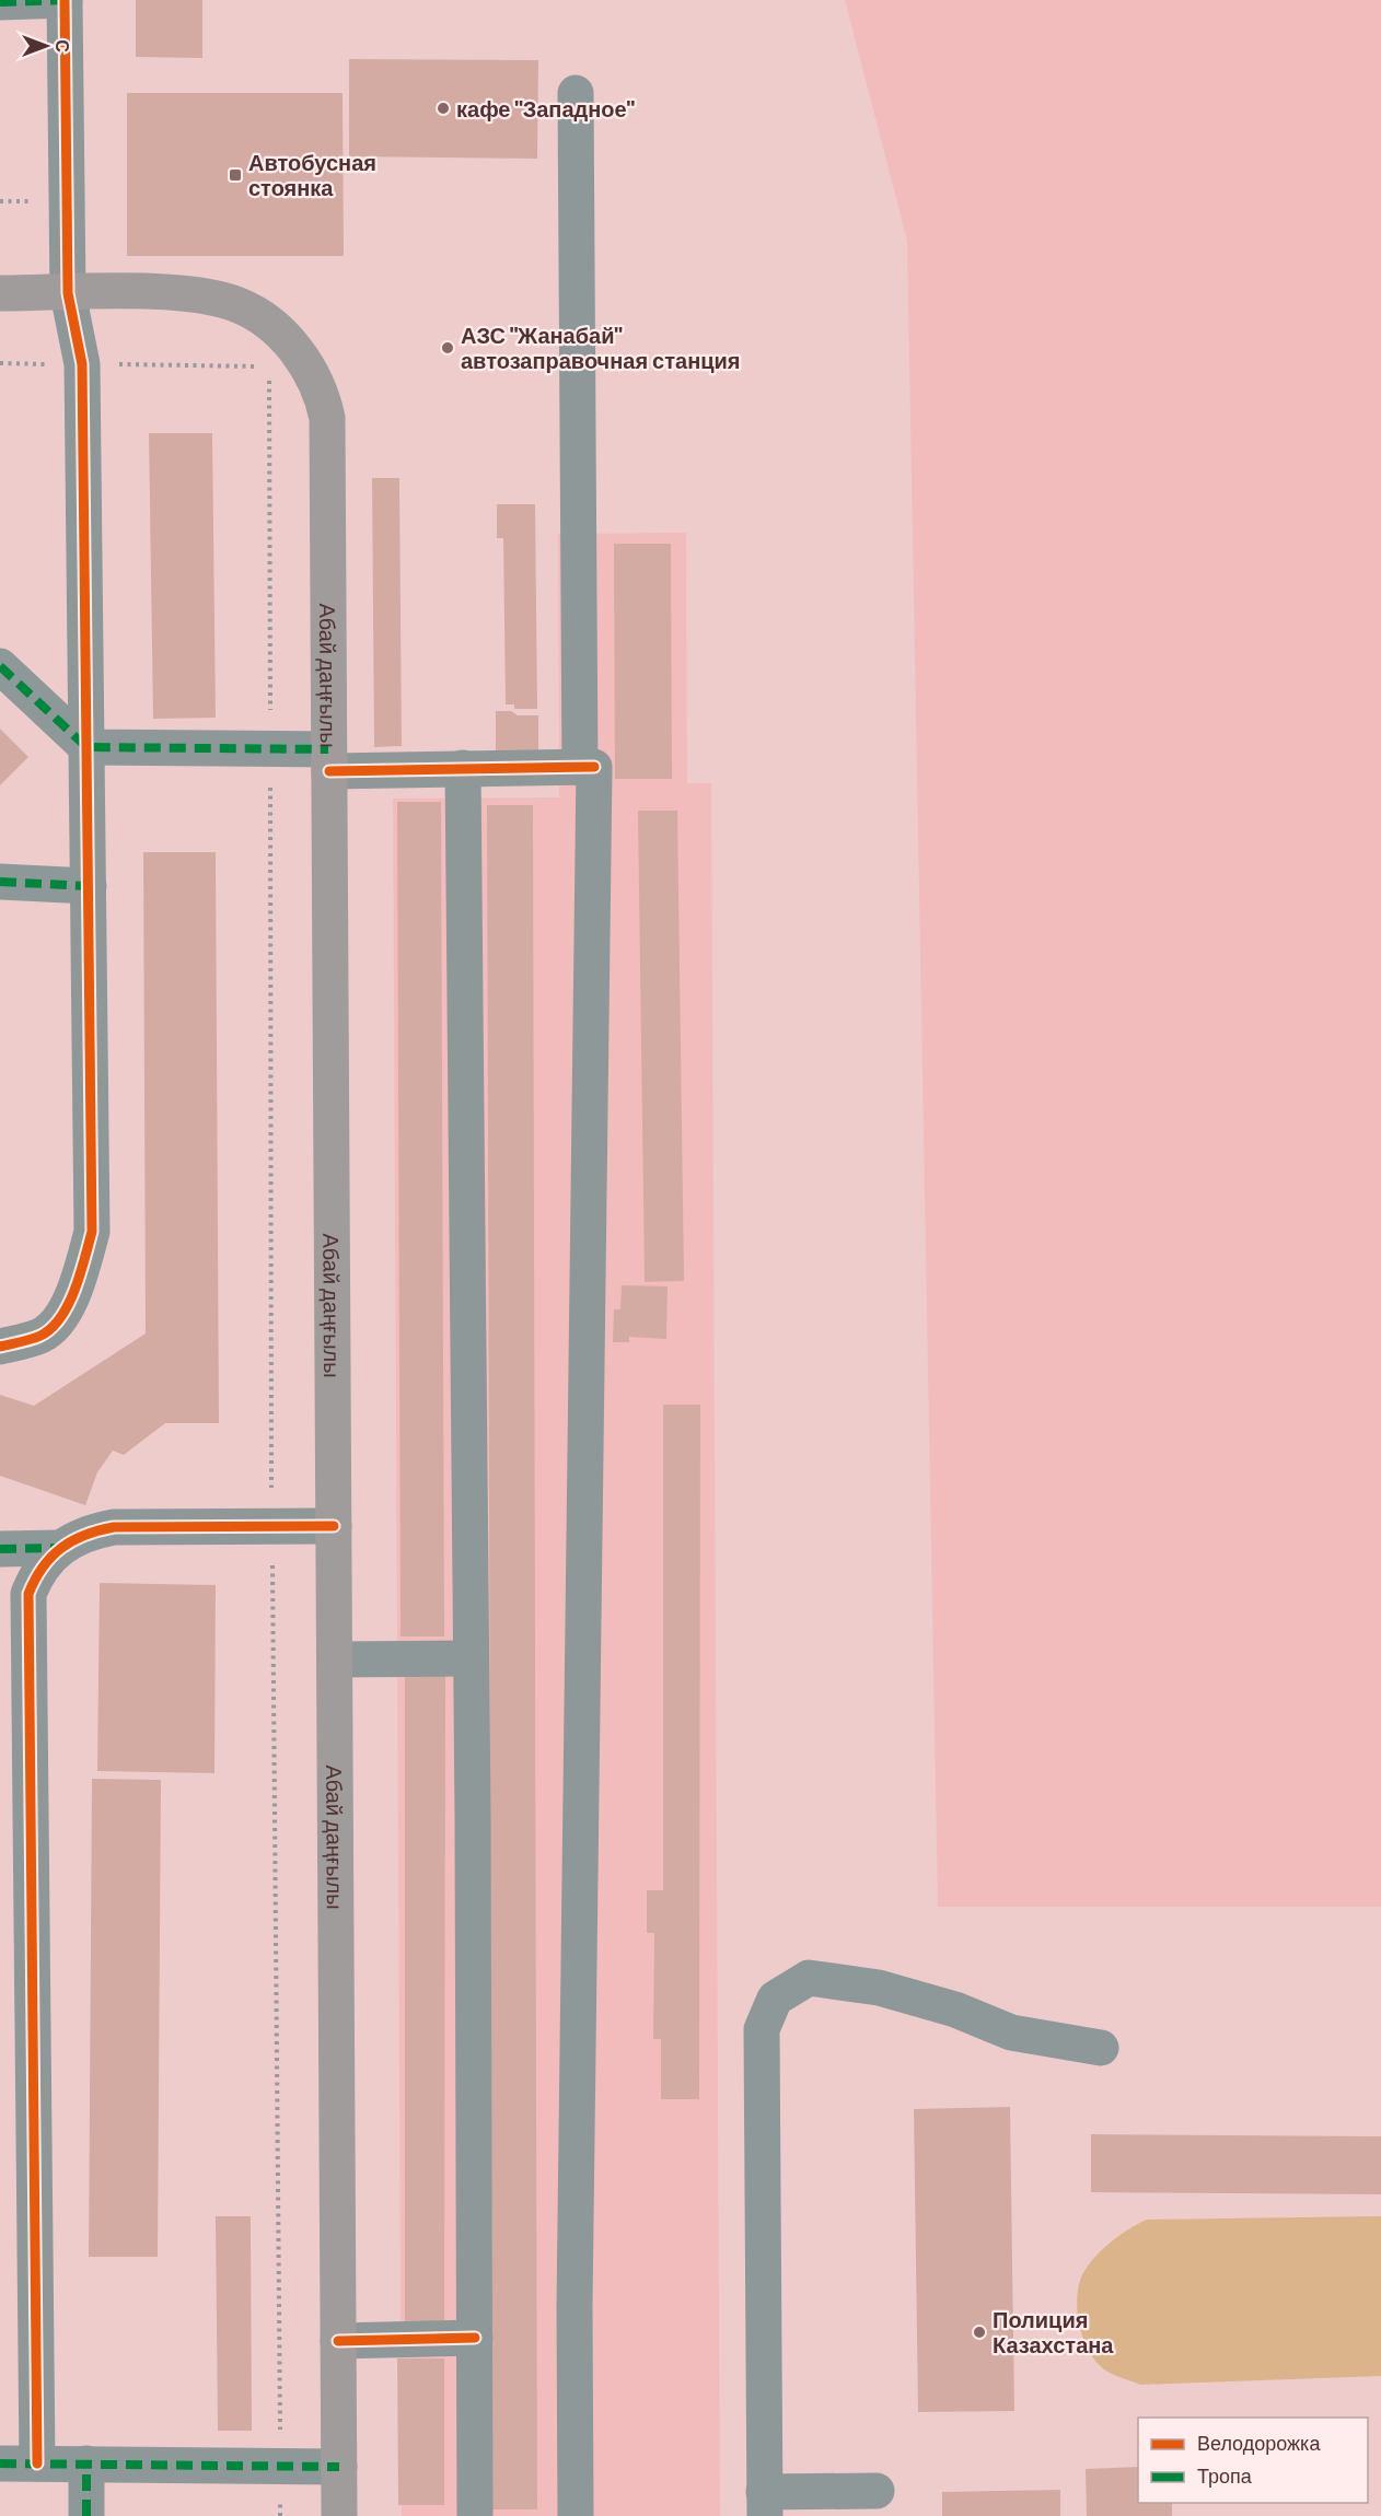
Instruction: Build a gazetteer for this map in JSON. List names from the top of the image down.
{
  "streets": {
    "main road": ["Абай даңғылы"]
  },
  "places": {
    "other": ["кафе \"Западное\"", "АЗС \"Жанабай\" автозаправочная станция", "Полиция Казахстана"],
    "transit": ["Автобусная стоянка"]
  },
  "legend": ["Велодорожка", "Тропа"],
  "north": "right"
}
